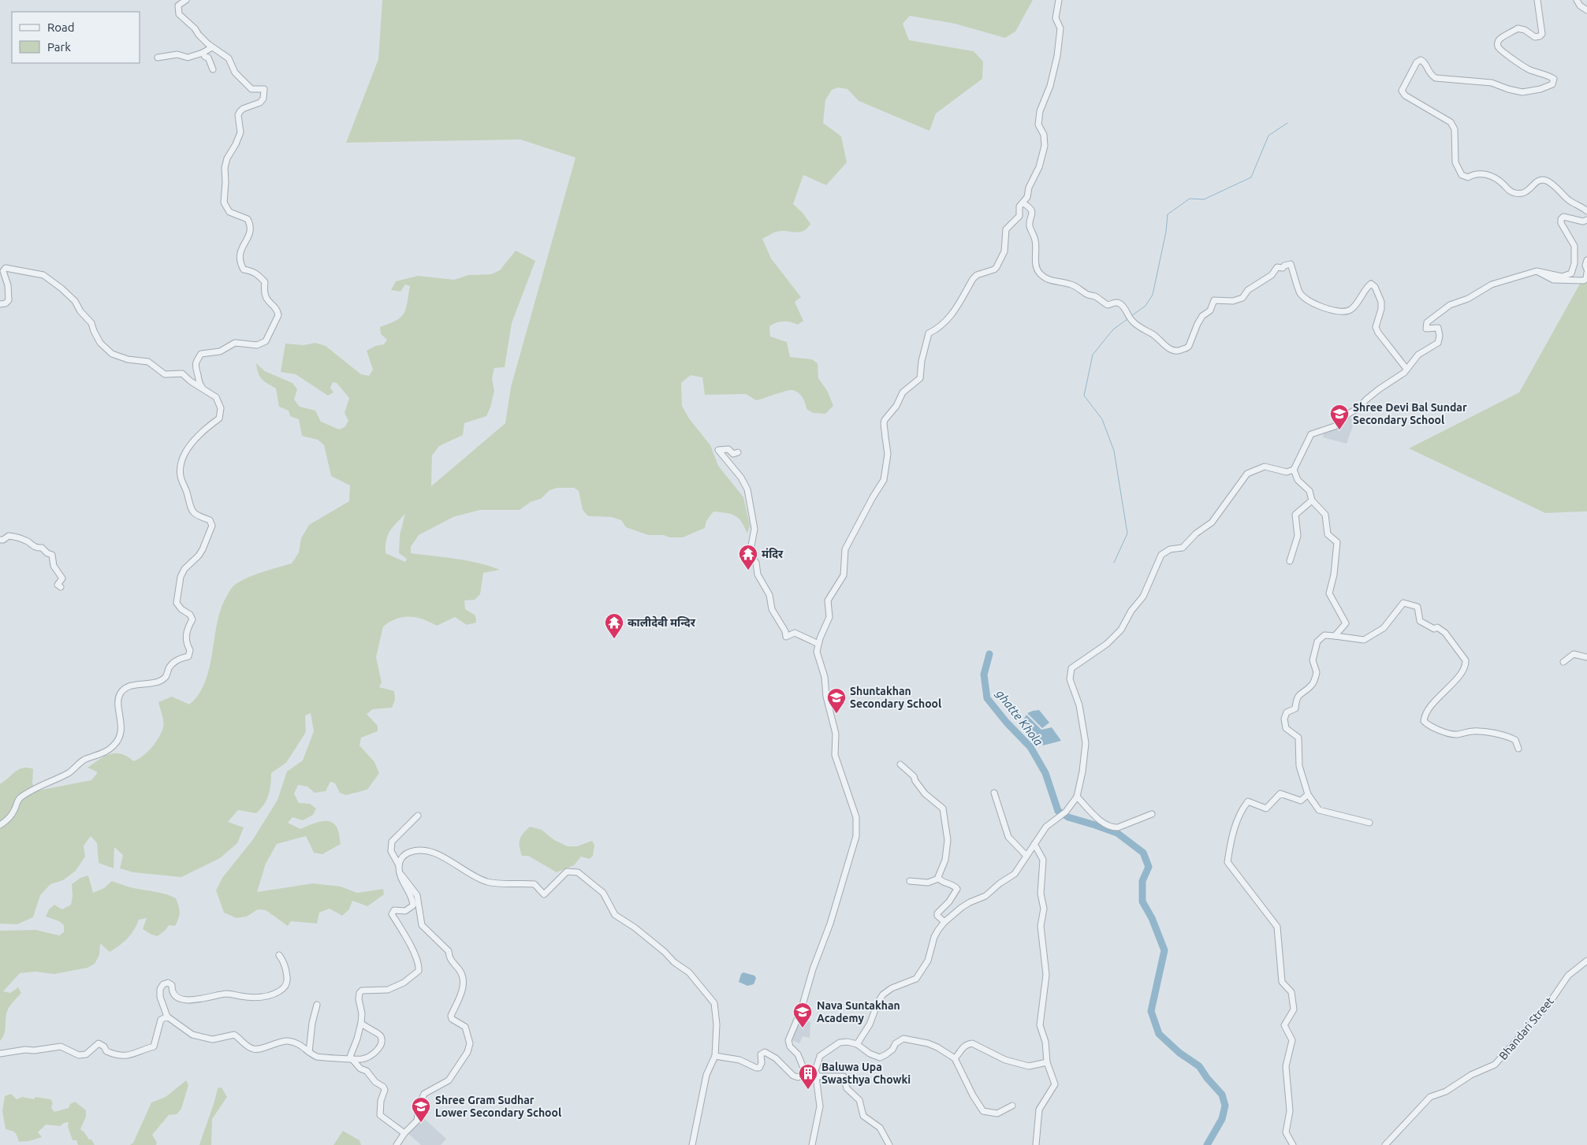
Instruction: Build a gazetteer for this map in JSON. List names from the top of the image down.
{
  "streets": {
    "street": ["Bhandari Street"]
  },
  "water": ["ghatte Khola"],
  "places": {
    "school or university": [
      "Shree Devi Bal Sundar Secondary School",
      "Shuntakhan Secondary School",
      "Nava Suntakhan Academy",
      "Shree Gram Sudhar Lower Secondary School"
    ],
    "temple": ["मंदिर", "कालीदेवी मन्दिर"],
    "building": ["Baluwa Upa Swasthya Chowki"]
  },
  "legend": ["Road", "Park"]
}
